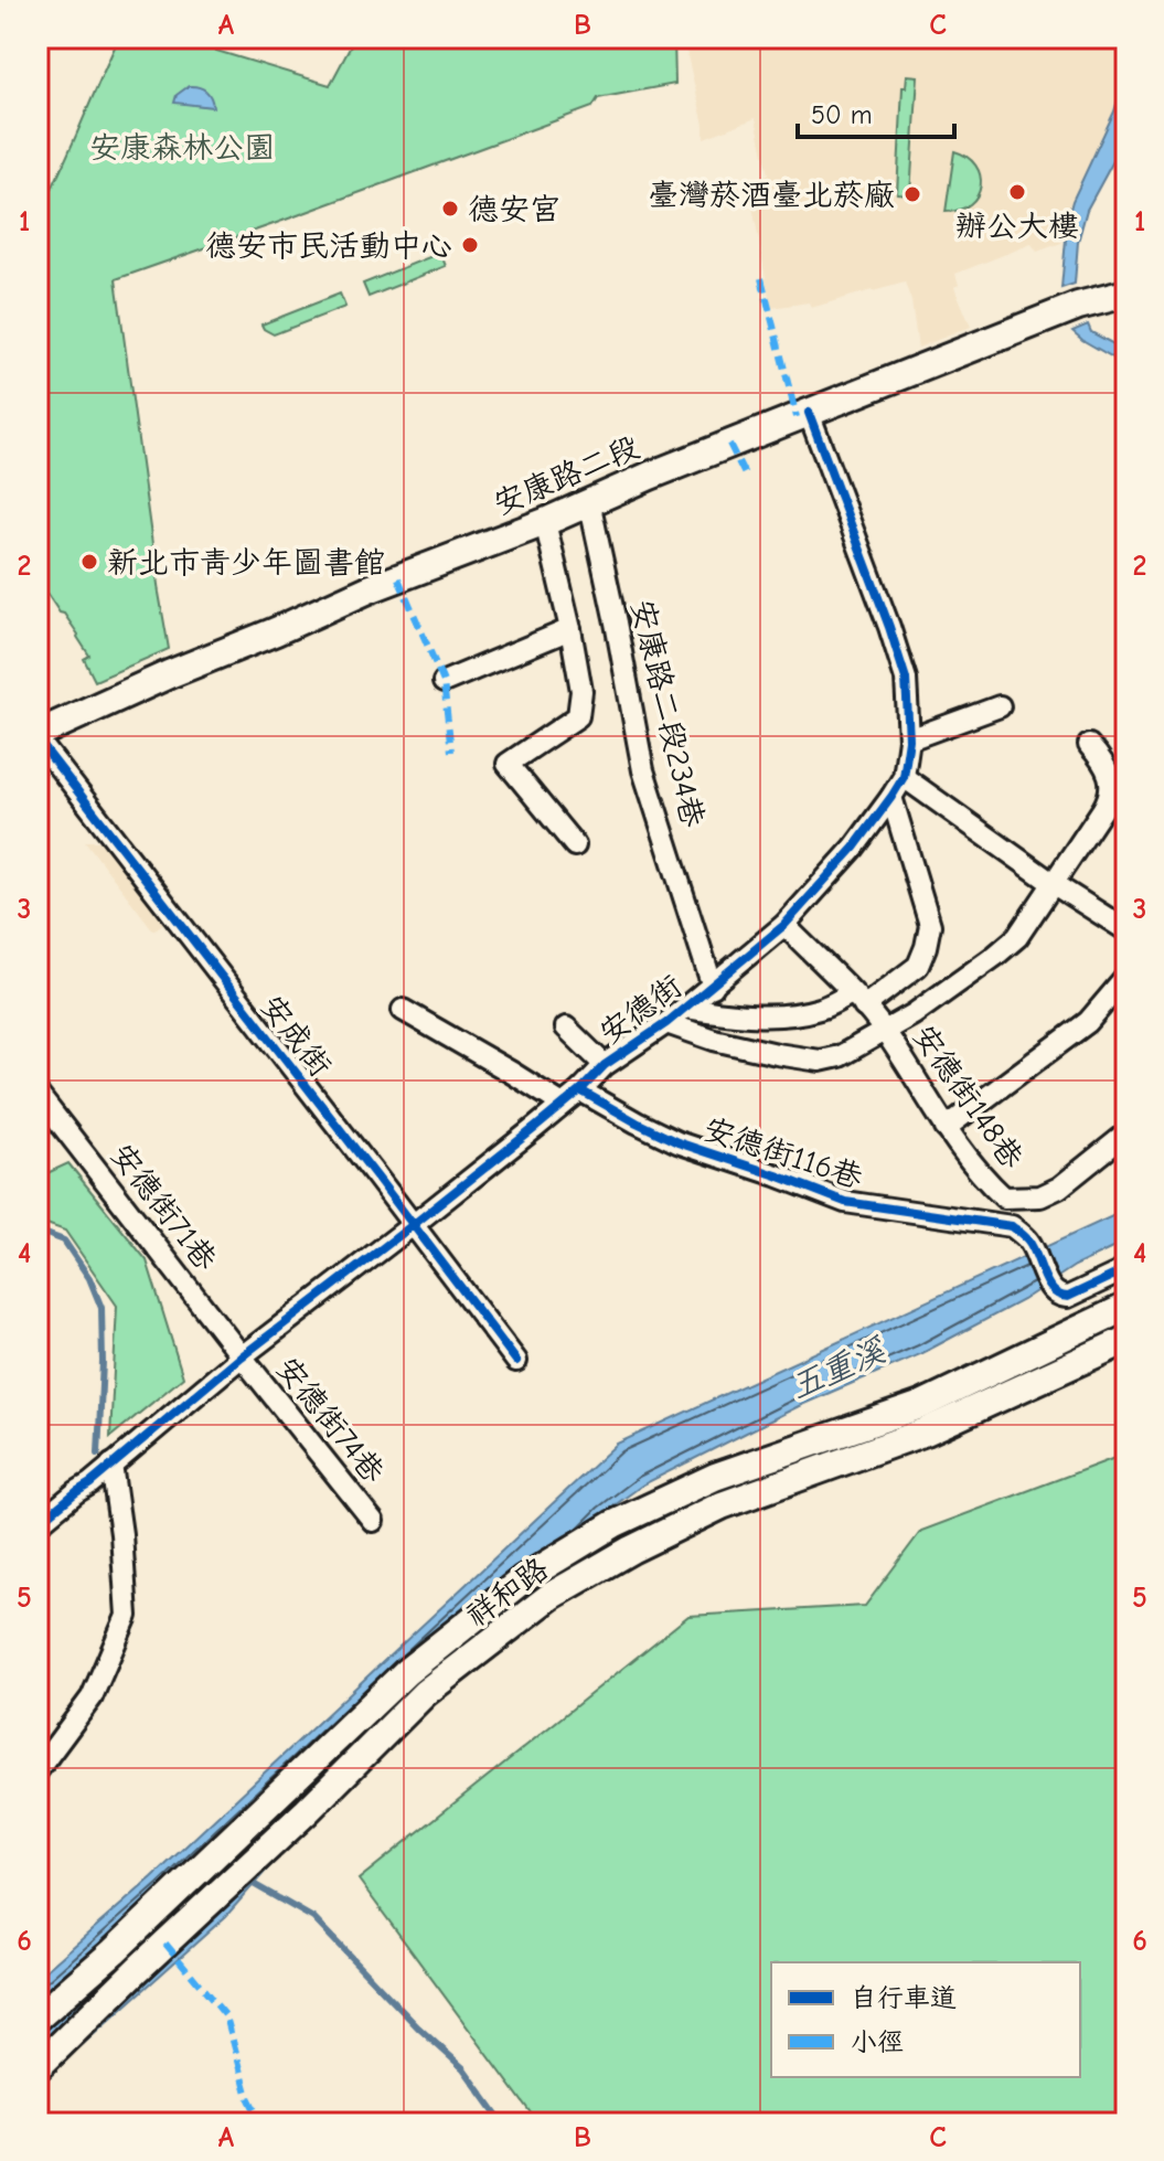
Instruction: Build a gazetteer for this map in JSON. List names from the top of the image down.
{
  "streets": {
    "main road": ["安康路二段", "祥和路"],
    "street": [
      "安康路二段234巷",
      "安德街",
      "安成街",
      "安德街148巷",
      "安德街116巷",
      "安德街71巷",
      "安德街74巷"
    ]
  },
  "crossings": [
    ["安康路二段", "安康路二段234巷"],
    ["安康路二段", "安德街"],
    ["安康路二段", "安成街"],
    ["安康路二段234巷", "安德街"],
    ["安德街", "安成街"],
    ["安德街", "安德街148巷"],
    ["安德街", "安德街116巷"],
    ["安德街", "安德街71巷"],
    ["安德街", "安德街74巷"],
    ["安德街71巷", "安德街74巷"]
  ],
  "water": ["五重溪"],
  "parks": ["安康森林公園"],
  "places": [
    "辦公大樓",
    "臺灣菸酒臺北菸廠",
    "德安宮",
    "德安市民活動中心",
    "新北市青少年圖書館"
  ],
  "legend": ["自行車道", "小徑"],
  "scale_bar": "50 m",
  "grid": {
    "columns": ["A", "B", "C"],
    "rows": [
      "1",
      "2",
      "3",
      "4",
      "5",
      "6"
    ]
  }
}
